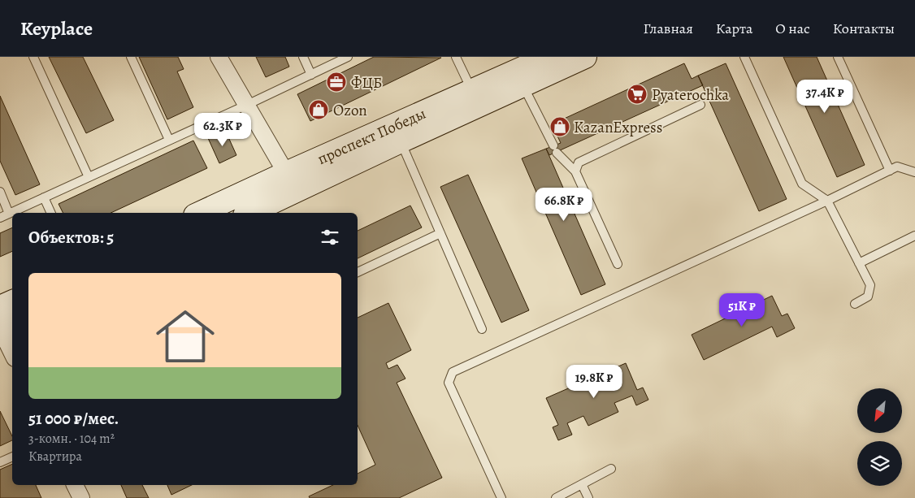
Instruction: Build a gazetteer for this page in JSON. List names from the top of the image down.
{
  "streets": {
    "main road": ["проспект Победы"]
  },
  "places": {
    "office": ["ФЦБ"],
    "supermarket": ["Pyaterochka"],
    "shop": ["Ozon", "KazanExpress"]
  },
  "north": "bottom left",
  "page": {
    "header": "Keyplace",
    "nav": [
      "Главная",
      "Карта",
      "О нас",
      "Контакты"
    ],
    "price": [
      "37.4K ₽",
      "62.3K ₽",
      "66.8K ₽",
      "51K ₽",
      "19.8K ₽"
    ],
    "heading": "Объектов: 5",
    "list": [
      {
        "name": "51 000 ₽/мес.",
        "note": "3-комн. · 104 m² · Квартира"
      }
    ]
  }
}
